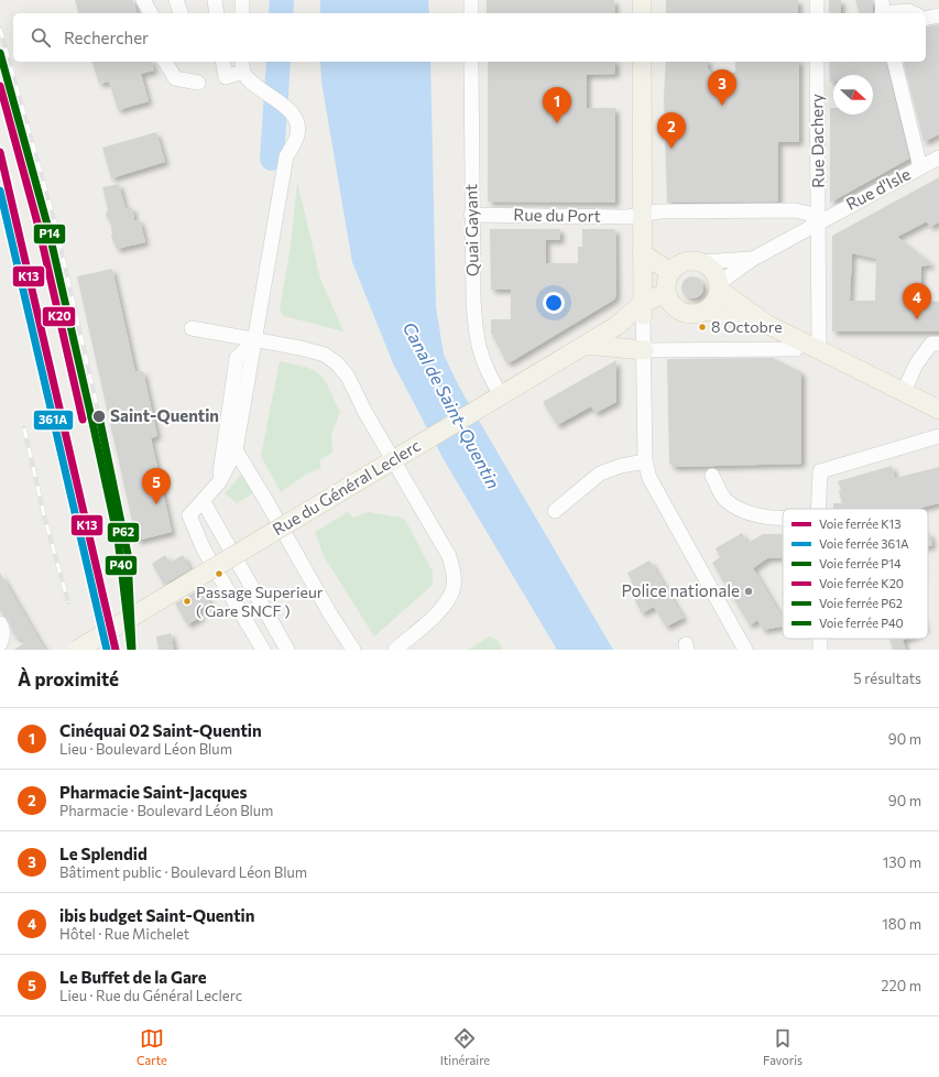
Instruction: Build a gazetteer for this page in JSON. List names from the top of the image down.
{
  "streets": {
    "main road": ["Rue du Général Leclerc"],
    "street": [
      "Rue Dachery",
      "Rue d'Isle",
      "Rue du Port",
      "Quai Gayant"
    ]
  },
  "crossings": [
    ["Rue Dachery", "Rue d'Isle"],
    ["Rue Dachery", "Rue du Port"],
    ["Rue d'Isle", "Rue du Port"],
    ["Rue d'Isle", "Rue du Général Leclerc"],
    ["Rue du Port", "Quai Gayant"],
    ["Quai Gayant", "Rue du Général Leclerc"]
  ],
  "water": ["Canal de Saint-Quentin"],
  "places": [
    "8 Octobre",
    "Saint-Quentin",
    "Police nationale",
    "Passage Superieur ( Gare SNCF )"
  ],
  "lines": [
    "rail line P14",
    "rail line K20",
    "rail line K13",
    "rail line 361A",
    "rail line P62",
    "rail line P40"
  ],
  "legend": [
    "Voie ferrée K13",
    "Voie ferrée 361A",
    "Voie ferrée P14",
    "Voie ferrée K20",
    "Voie ferrée P62",
    "Voie ferrée P40"
  ],
  "north": "right",
  "page": {
    "search": "Rechercher",
    "pins": [
      "3",
      "1",
      "2",
      "4",
      "5"
    ],
    "heading": ["À proximité", "5 résultats"],
    "list": [
      {
        "mark": "1",
        "name": "Cinéquai 02 Saint-Quentin",
        "note": "Lieu · Boulevard Léon Blum",
        "value": "90 m"
      },
      {
        "mark": "2",
        "name": "Pharmacie Saint-Jacques",
        "note": "Pharmacie · Boulevard Léon Blum",
        "value": "90 m"
      },
      {
        "mark": "3",
        "name": "Le Splendid",
        "note": "Bâtiment public · Boulevard Léon Blum",
        "value": "130 m"
      },
      {
        "mark": "4",
        "name": "ibis budget Saint-Quentin",
        "note": "Hôtel · Rue Michelet",
        "value": "180 m"
      },
      {
        "mark": "5",
        "name": "Le Buffet de la Gare",
        "note": "Lieu · Rue du Général Leclerc",
        "value": "220 m"
      }
    ],
    "nav": ["Carte", "Itinéraire", "Favoris"]
  }
}
